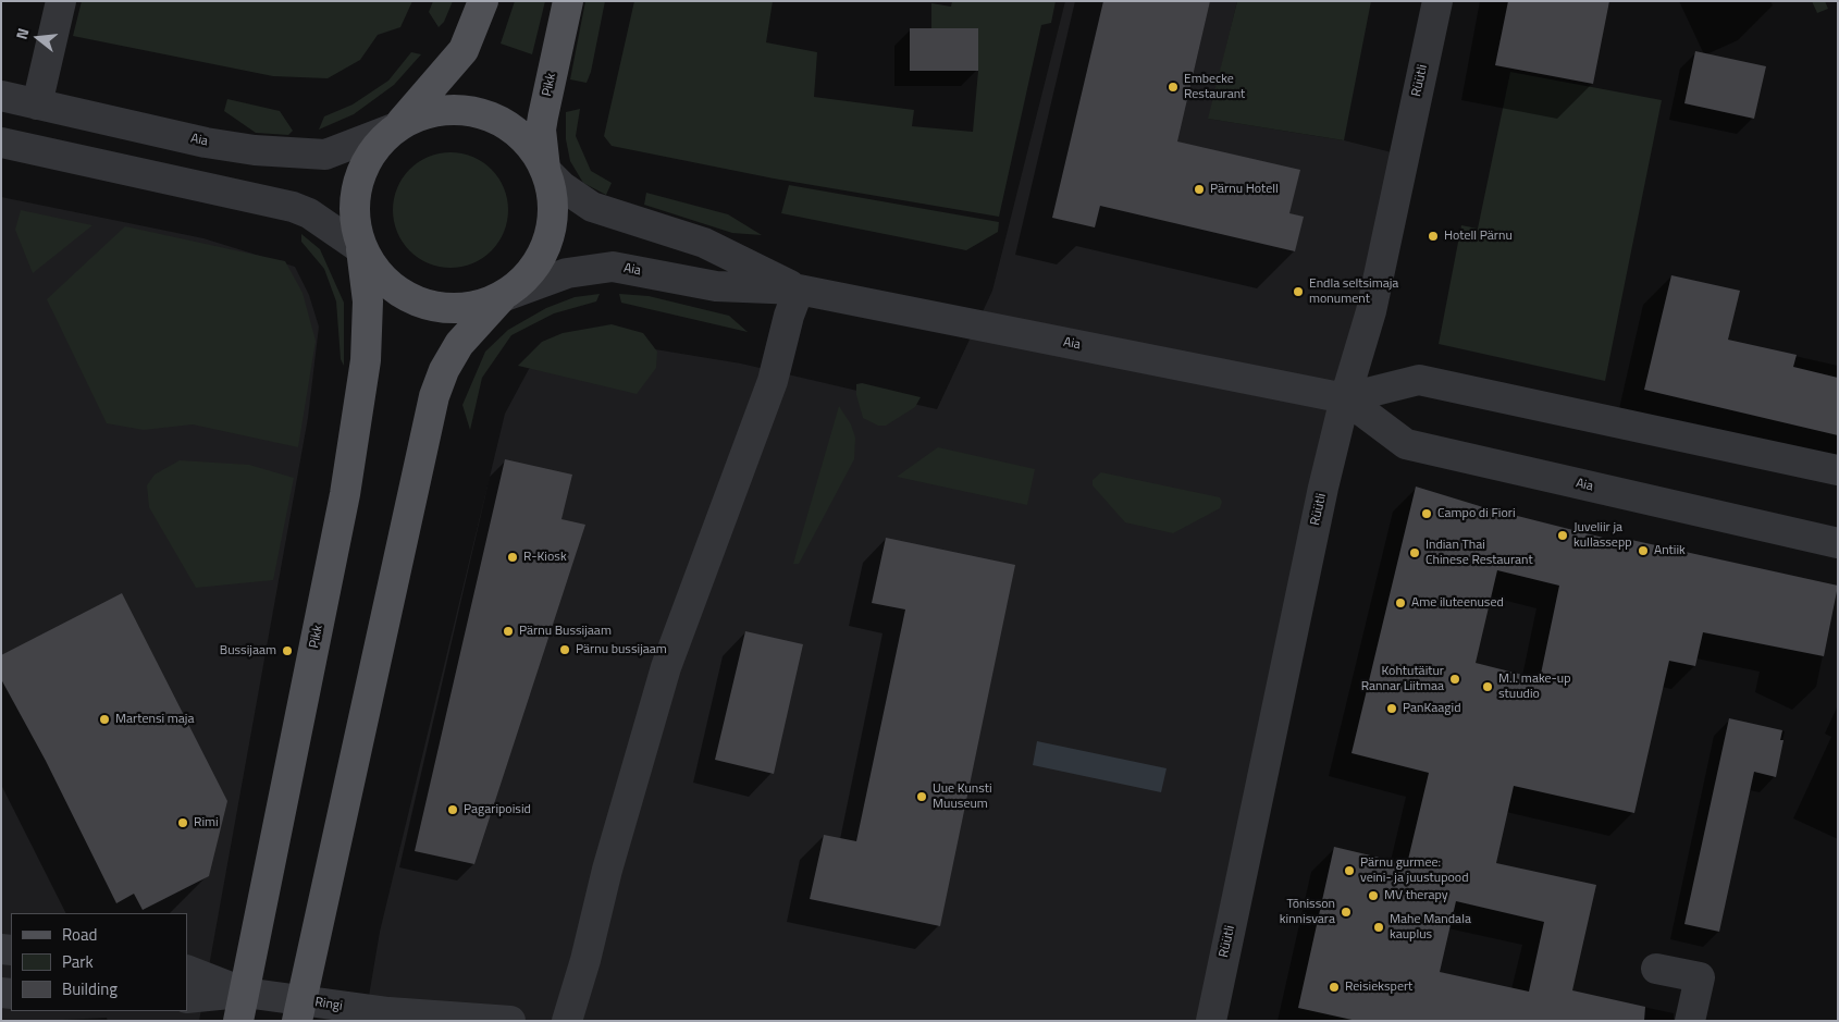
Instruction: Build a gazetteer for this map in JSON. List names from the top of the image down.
{
  "streets": {
    "main road": ["Pikk"],
    "street": ["Rüütli", "Aia", "Ringi"]
  },
  "crossings": [
    ["Rüütli", "Aia"],
    ["Pikk", "Aia"],
    ["Pikk", "Ringi"]
  ],
  "places": [
    "Embecke Restaurant",
    "Pärnu Hotell",
    "Hotell Pärnu",
    "Endla seltsimaja monument",
    "Campo di Fiori",
    "Juveliir ja kullassepp",
    "Antiik",
    "Indian Thai Chinese Restaurant",
    "R-Kiosk",
    "Ame iluteenused",
    "Pärnu Bussijaam",
    "Pärnu bussijaam",
    "Bussijaam",
    "Kohtutäitur Rannar Liitmaa",
    "M.I. make-up stuudio",
    "PanKaagid",
    "Martensi maja",
    "Uue Kunsti Muuseum",
    "Pagaripoisid",
    "Rimi",
    "Pärnu gurmee: veini- ja juustupood",
    "MV therapy",
    "Tōnisson kinnisvara",
    "Mahe Mandala kauplus",
    "Reisiekspert"
  ],
  "legend": ["Road", "Park", "Building"],
  "north": "left"
}
